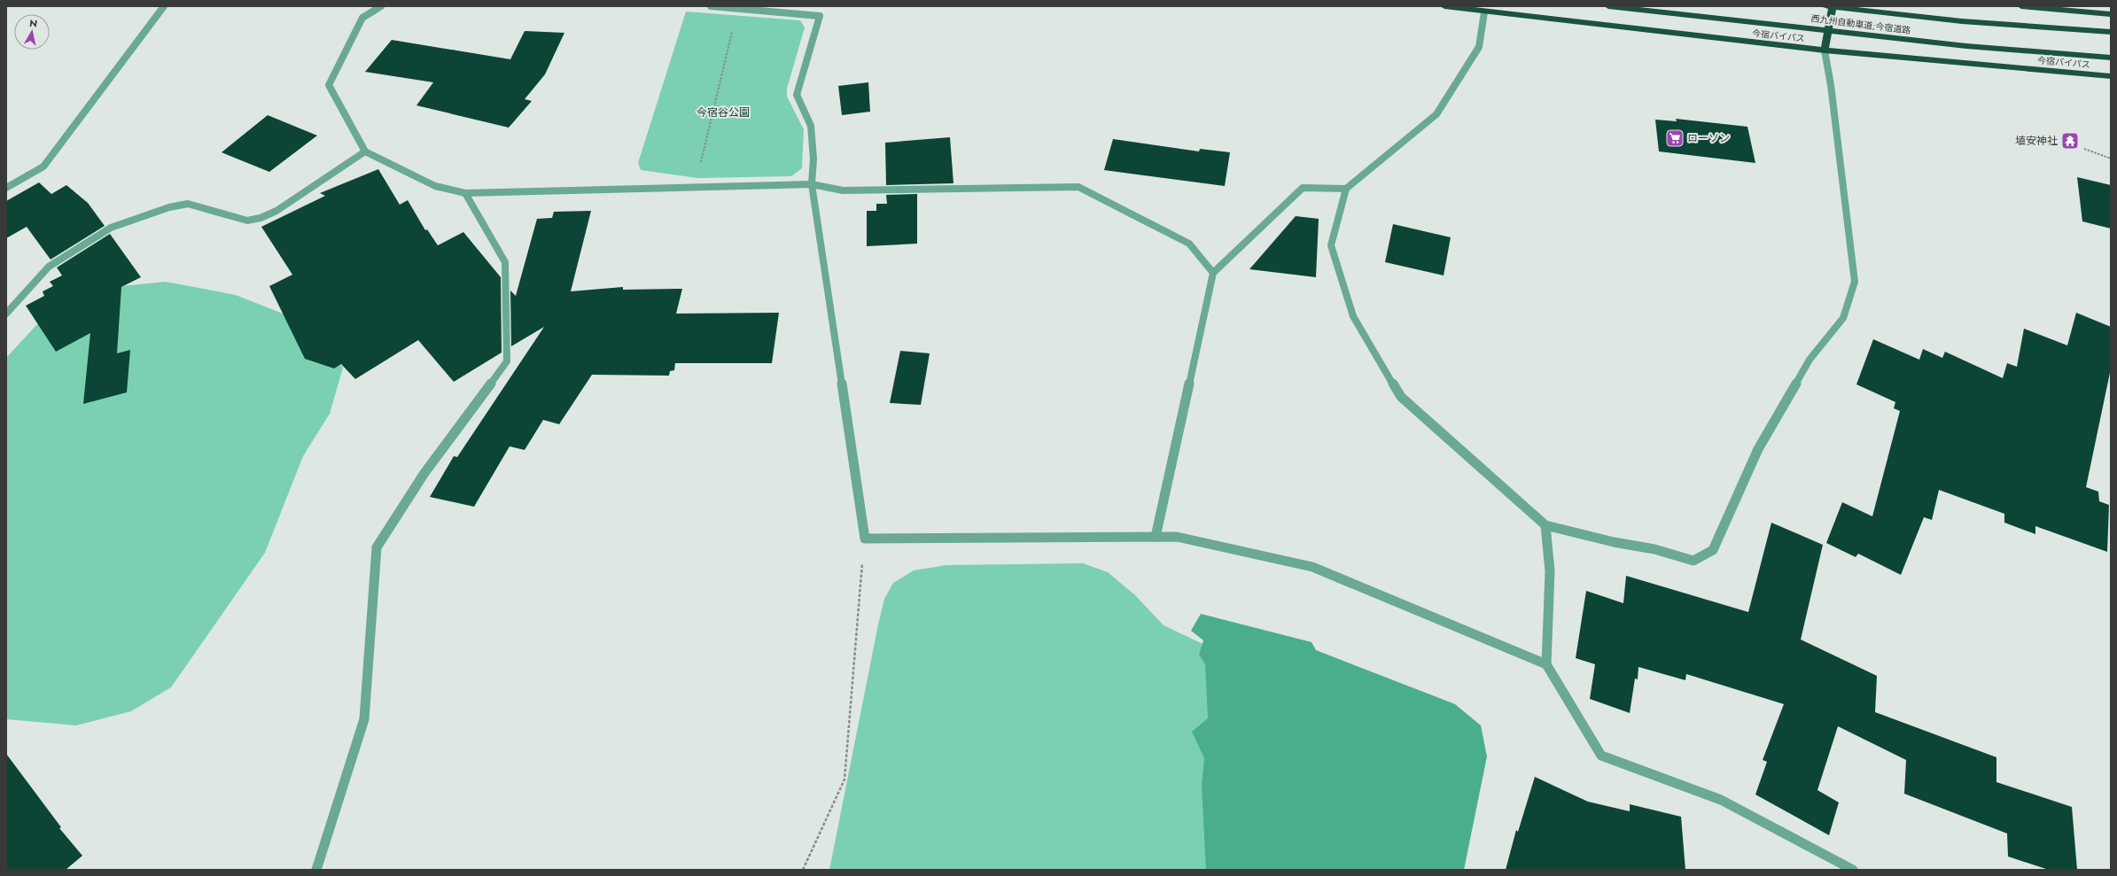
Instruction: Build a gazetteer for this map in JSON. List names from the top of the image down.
{
  "streets": {
    "highway": ["西九州自動車道;今宿道路", "今宿バイパス"]
  },
  "parks": ["今宿谷公園"],
  "places": {
    "supermarket": ["ローソン"],
    "temple": ["埴安神社"]
  },
  "north": "top"
}
